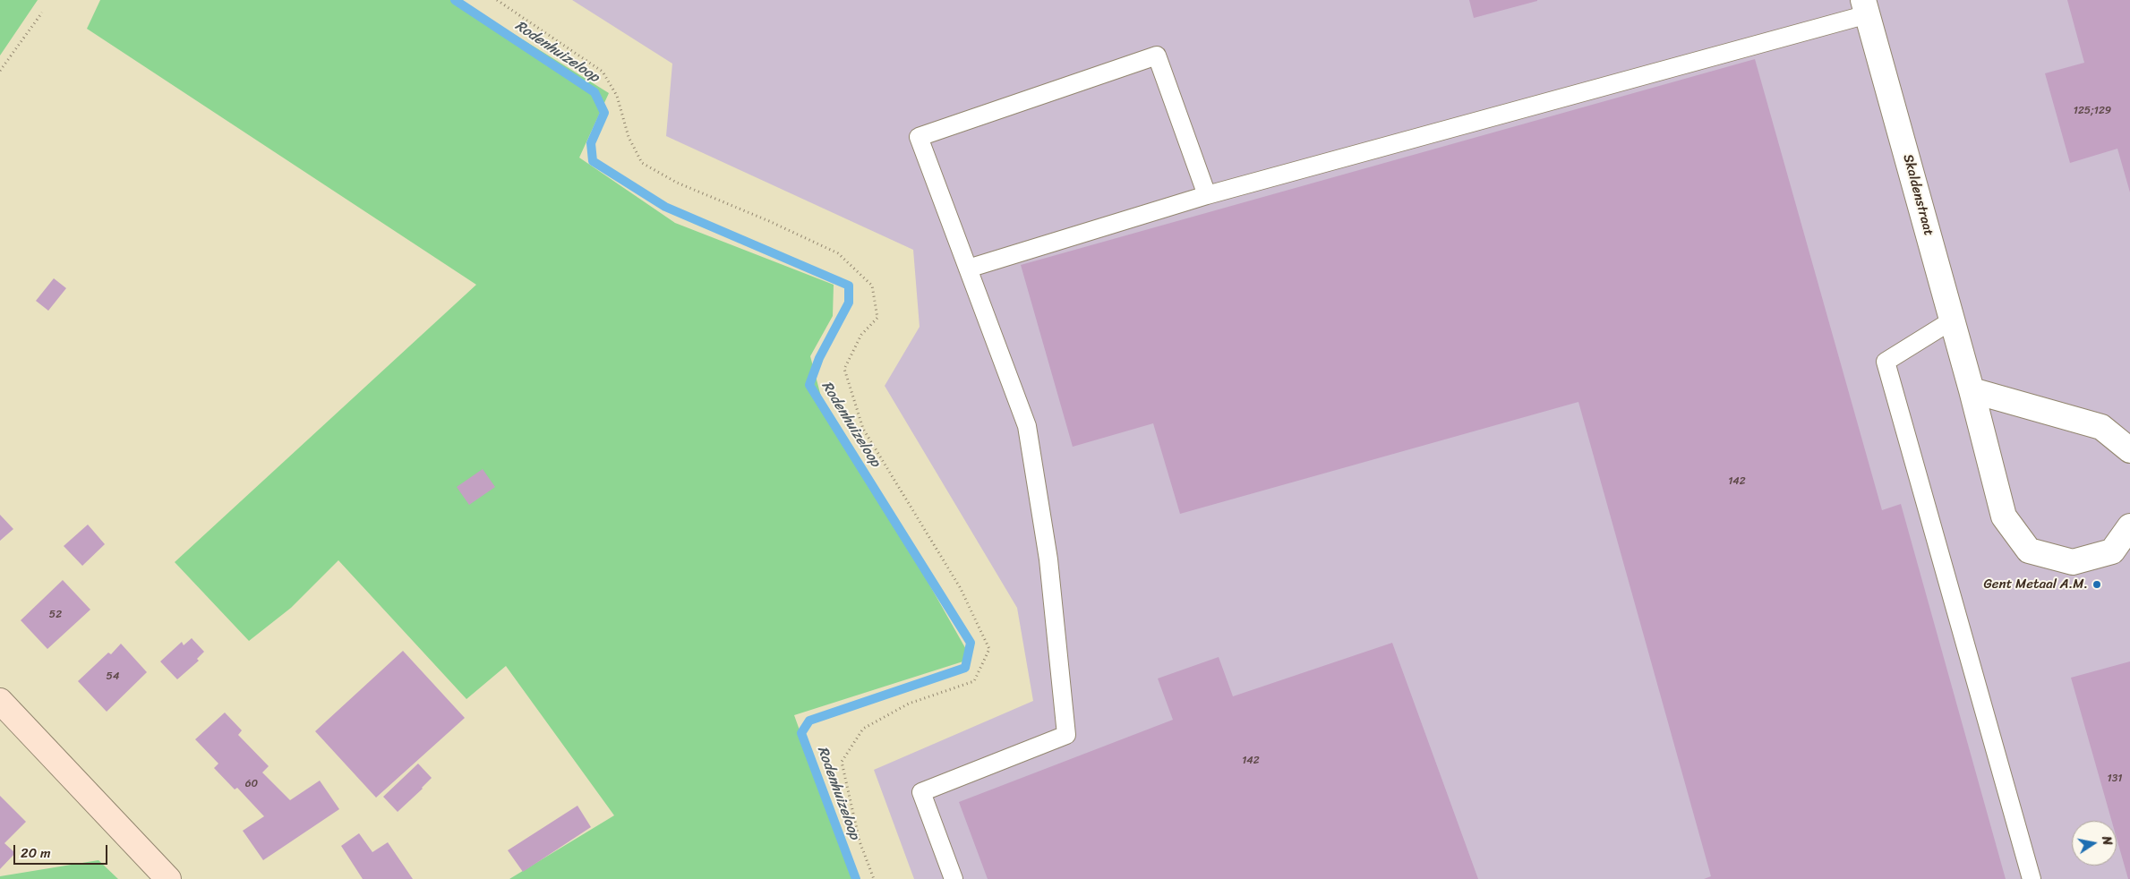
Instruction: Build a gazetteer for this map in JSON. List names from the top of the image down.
{
  "streets": {
    "street": ["Skaldenstraat"]
  },
  "water": ["Rodenhuizeloop"],
  "places": ["Gent Metaal A.M."],
  "house_numbers": [
    "125;129",
    "142",
    "52",
    "54",
    "142",
    "131",
    "60"
  ],
  "scale_bar": "20 m",
  "north": "right"
}
